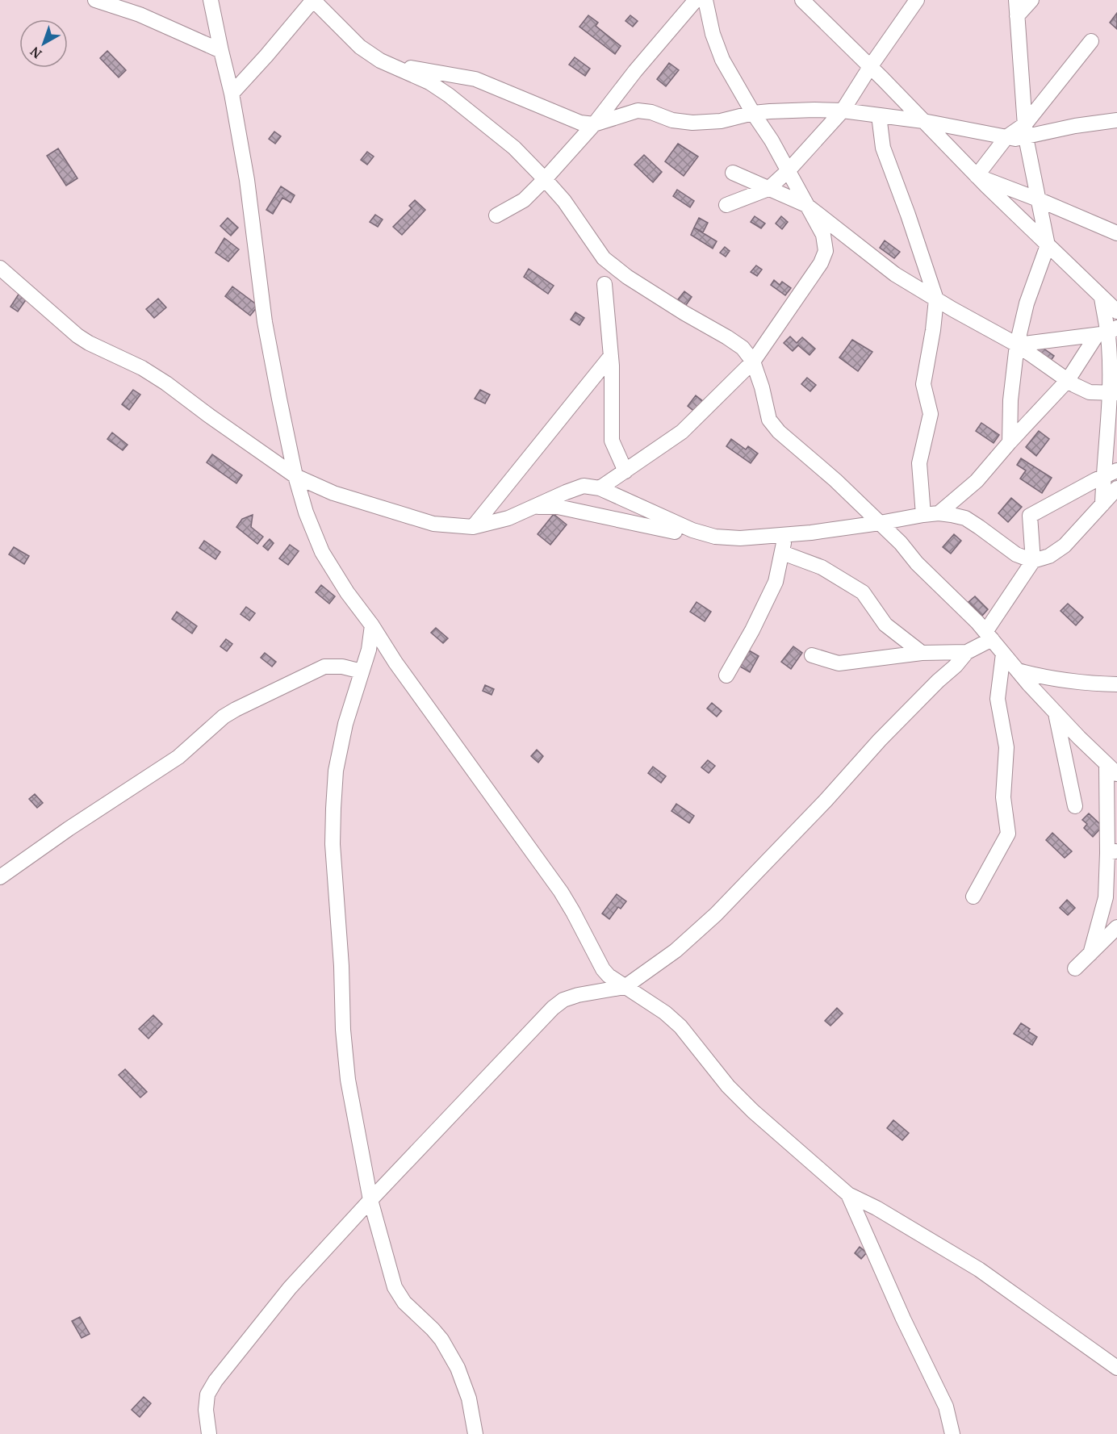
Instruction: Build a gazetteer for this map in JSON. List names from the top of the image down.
{
  "north": "bottom left"
}
